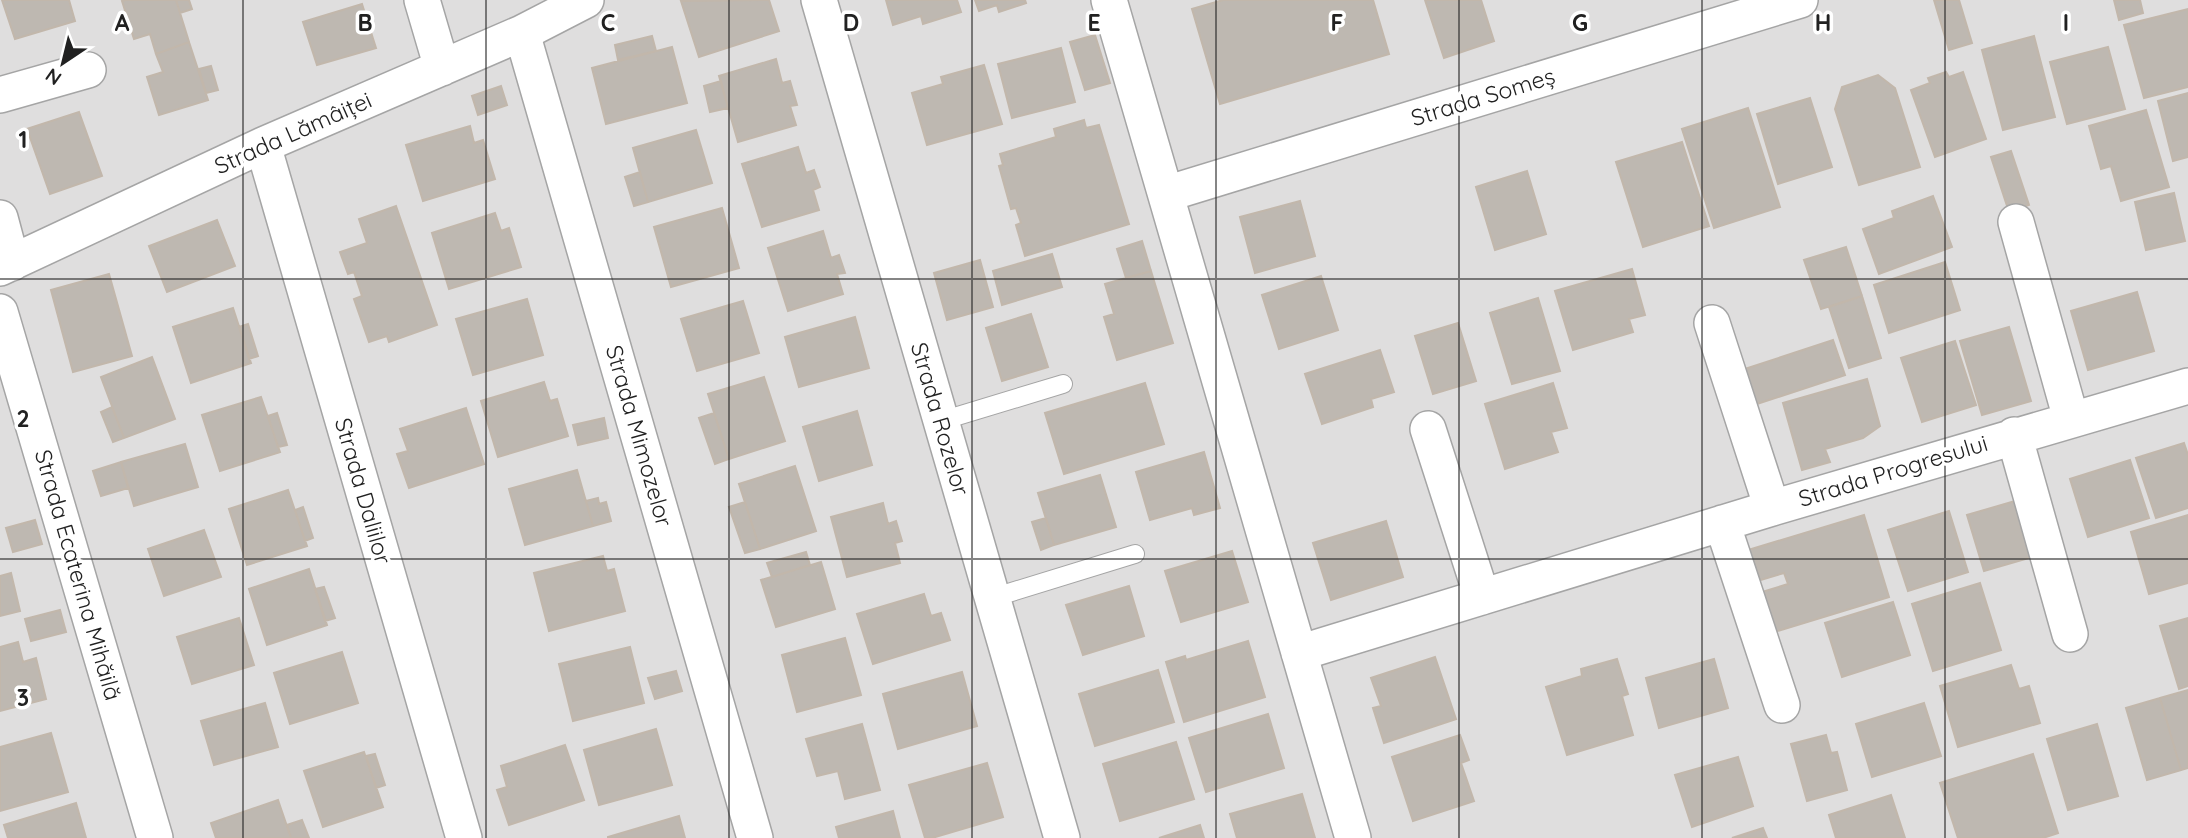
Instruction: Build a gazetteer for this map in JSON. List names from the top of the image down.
{
  "streets": {
    "street": [
      "Strada Someș",
      "Strada Lămâiței",
      "Strada Rozelor",
      "Strada Mimozelor",
      "Strada Progresului",
      "Strada Daliilor",
      "Strada Ecaterina Mihăilă"
    ]
  },
  "crossings": [
    ["Strada Lămâiței", "Strada Mimozelor"],
    ["Strada Lămâiței", "Strada Daliilor"]
  ],
  "north": "bottom left",
  "grid": {
    "columns": [
      "A",
      "B",
      "C",
      "D",
      "E",
      "F",
      "G",
      "H",
      "I"
    ],
    "rows": ["1", "2", "3"]
  }
}
